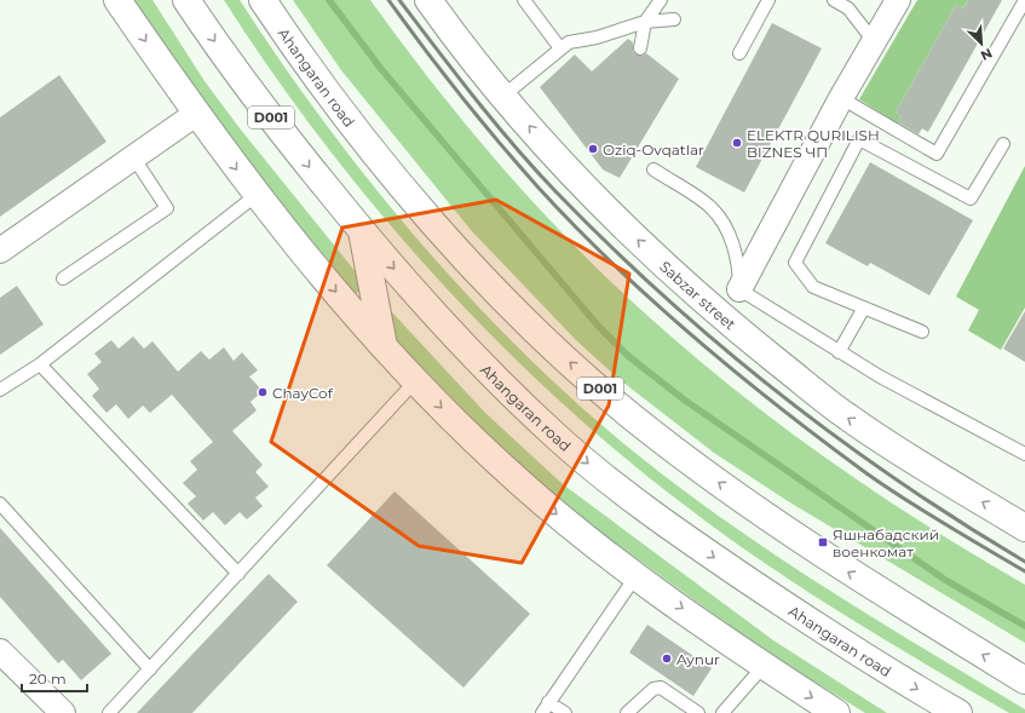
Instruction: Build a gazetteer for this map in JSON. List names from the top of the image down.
{
  "streets": {
    "main road": ["Ahangaran road", "D001", "Sabzar street"]
  },
  "one_way": ["Sabzar street"],
  "places": {
    "other": [
      "ELEKTR QURILISH BIZNES ЧП",
      "Oziq-Ovqatlar",
      "ChayCof",
      "Aynur"
    ],
    "transit": ["Яшнабадский военкомат"]
  },
  "scale_bar": "20 m",
  "north": "bottom right"
}
